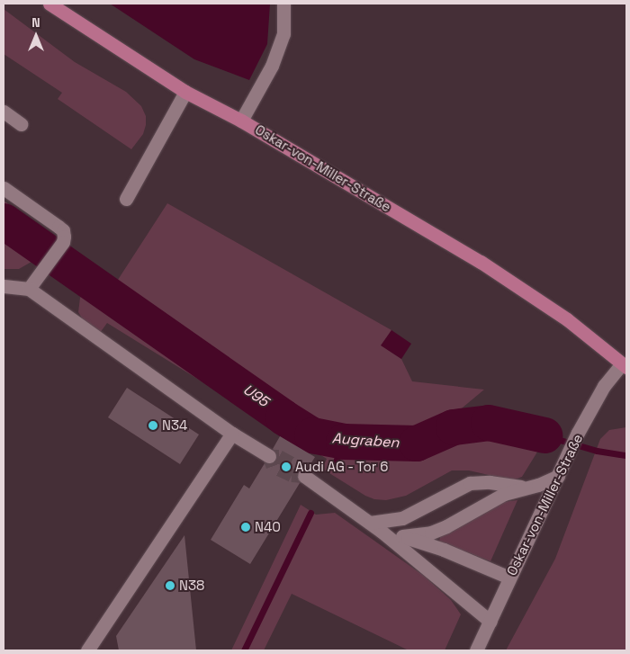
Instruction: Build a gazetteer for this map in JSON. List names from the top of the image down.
{
  "streets": {
    "main road": ["Oskar-von-Miller-Straße"]
  },
  "water": ["U95", "Augraben"],
  "places": [
    "N34",
    "Audi AG - Tor 6",
    "N40",
    "N38"
  ],
  "north": "top"
}
